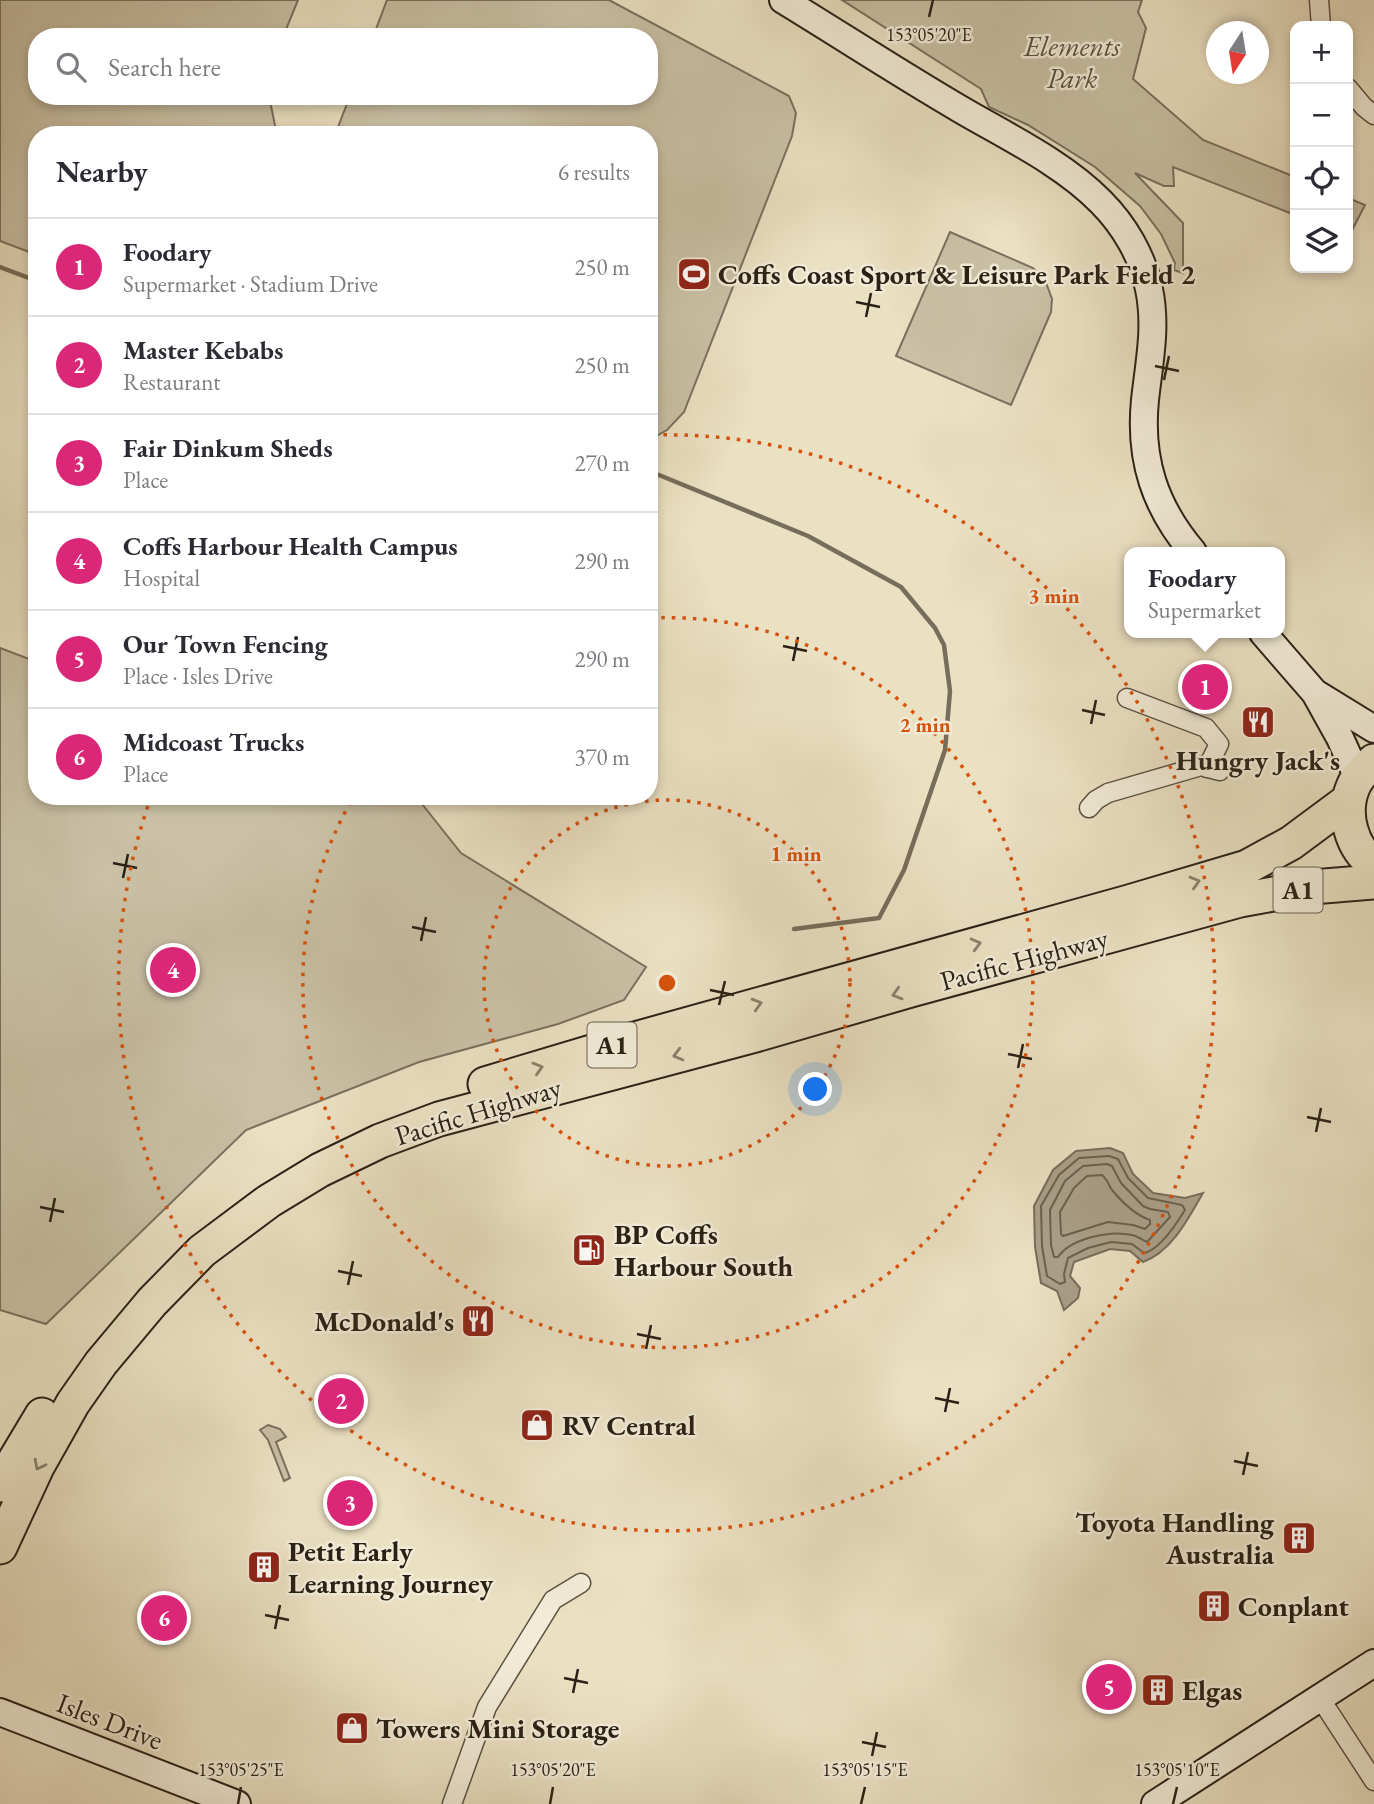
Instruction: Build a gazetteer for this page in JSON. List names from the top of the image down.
{
  "streets": {
    "highway": ["A1", "Pacific Highway"],
    "main road": ["Isles Drive"]
  },
  "crossings": [
    ["A1", "Pacific Highway"]
  ],
  "parks": ["Elements Park"],
  "places": {
    "sports": ["Coffs Coast Sport & Leisure Park Field 2"],
    "restaurant": ["Hungry Jack's", "McDonald's"],
    "fuel station": ["BP Coffs Harbour South"],
    "shop": ["RV Central", "Towers Mini Storage"],
    "building": [
      "Toyota Handling Australia",
      "Petit Early Learning Journey",
      "Conplant",
      "Elgas"
    ]
  },
  "north": "bottom",
  "page": {
    "map_buttons": ["+", "−"],
    "search": "Search here",
    "heading": ["Nearby", "6 results"],
    "list": [
      {
        "mark": "1",
        "name": "Foodary",
        "note": "Supermarket · Stadium Drive",
        "value": "250 m"
      },
      {
        "mark": "2",
        "name": "Master Kebabs",
        "note": "Restaurant",
        "value": "250 m"
      },
      {
        "mark": "3",
        "name": "Fair Dinkum Sheds",
        "note": "Place",
        "value": "270 m"
      },
      {
        "mark": "4",
        "name": "Coffs Harbour Health Campus",
        "note": "Hospital",
        "value": "290 m"
      },
      {
        "mark": "5",
        "name": "Our Town Fencing",
        "note": "Place · Isles Drive",
        "value": "290 m"
      },
      {
        "mark": "6",
        "name": "Midcoast Trucks",
        "note": "Place",
        "value": "370 m"
      }
    ],
    "popup": ["Foodary", "Supermarket"],
    "pins": [
      "1",
      "4",
      "2",
      "3",
      "6",
      "5"
    ]
  },
  "coordinates": [
    "153°05'20\"E",
    "153°05'25\"E",
    "153°05'15\"E",
    "153°05'10\"E"
  ],
  "rings": ["3 min", "2 min", "1 min"]
}
